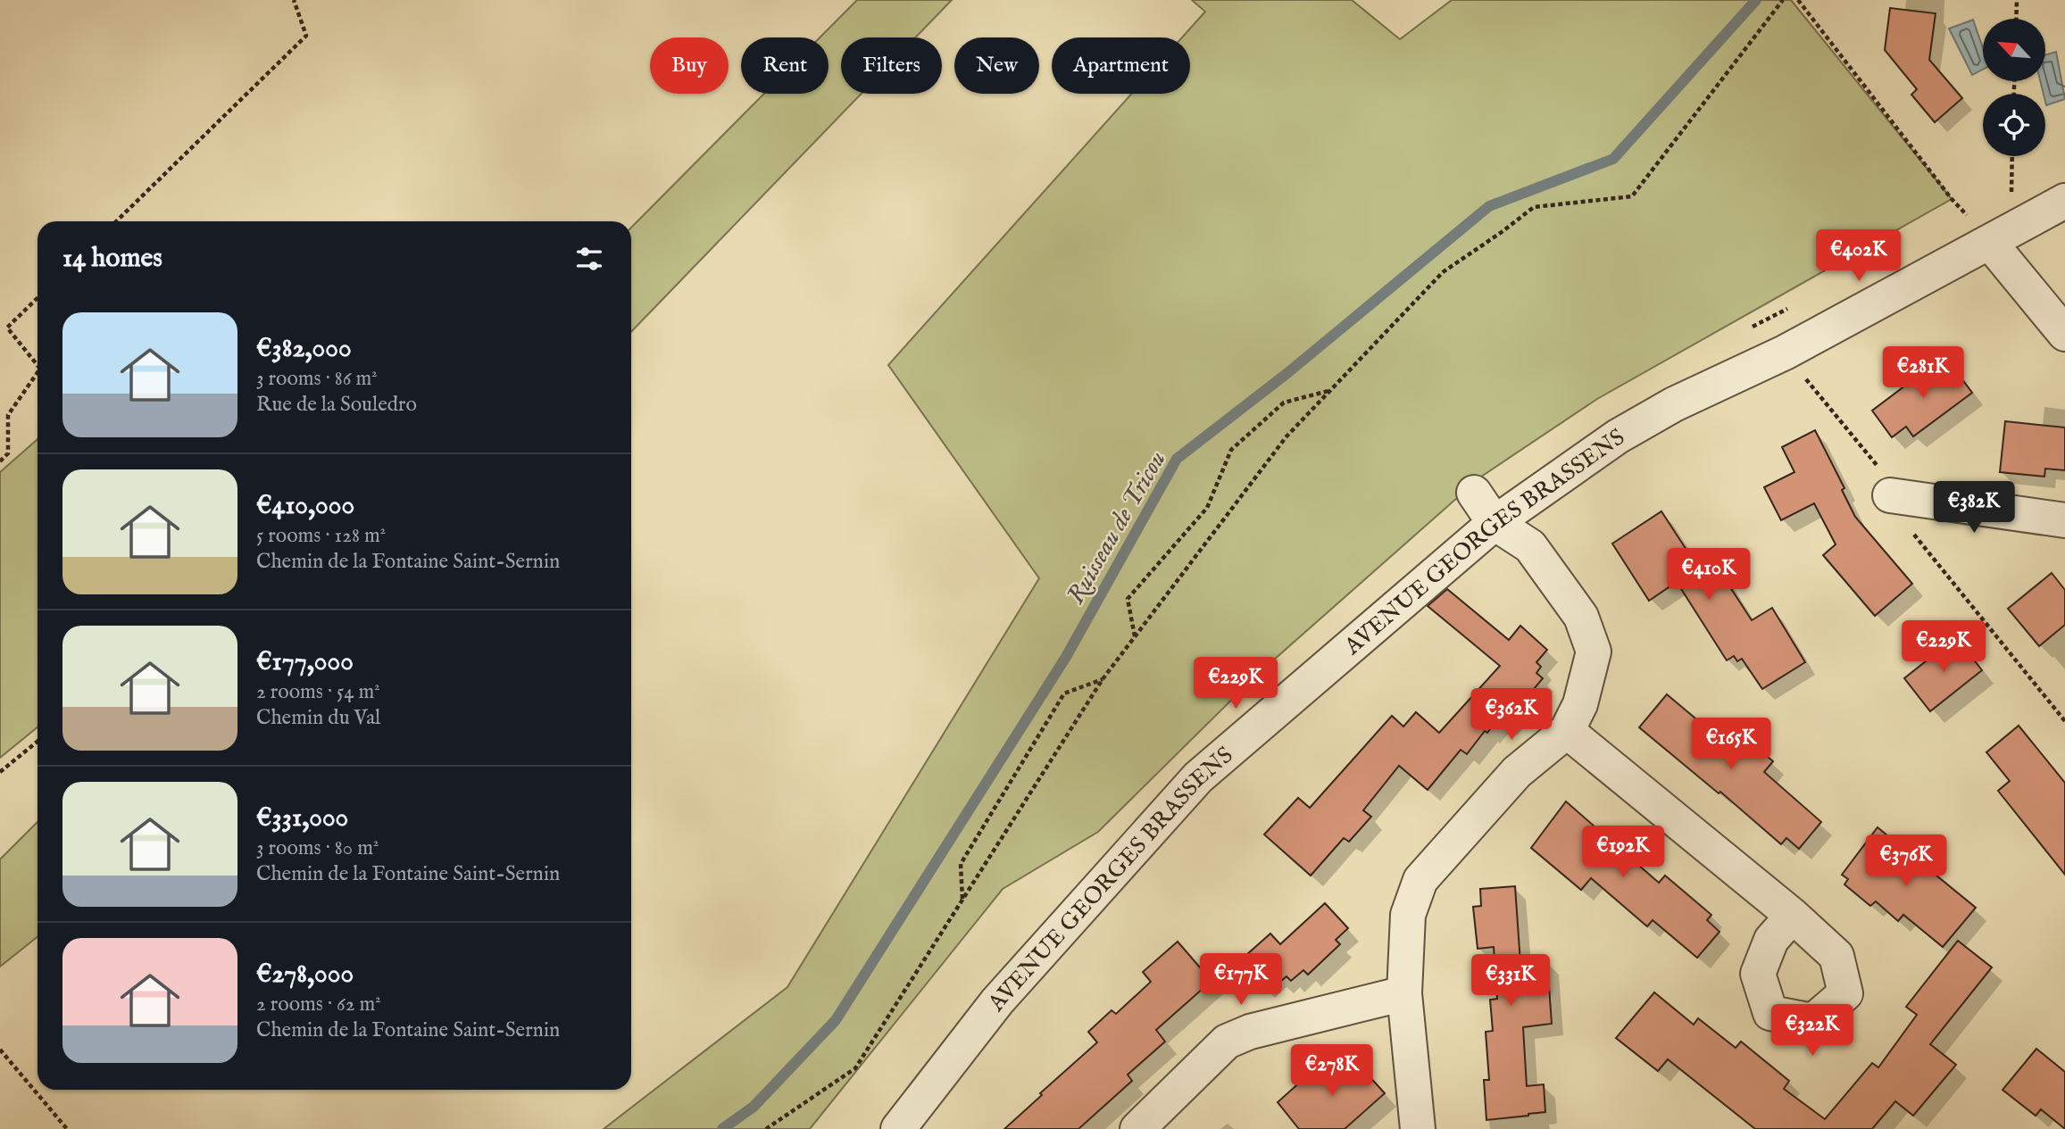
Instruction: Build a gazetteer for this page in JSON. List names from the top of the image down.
{
  "streets": {
    "street": ["AVENUE GEORGES BRASSENS"]
  },
  "water": ["Ruisseau de Tricou"],
  "north": "top left",
  "page": {
    "chip": [
      "Buy",
      "Rent",
      "Filters",
      "New",
      "Apartment"
    ],
    "heading": "14 homes",
    "price": [
      "€402K",
      "€281K",
      "€382K",
      "€410K",
      "€229K",
      "€229K",
      "€362K",
      "€165K",
      "€192K",
      "€376K",
      "€177K",
      "€331K",
      "€322K",
      "€278K"
    ],
    "list": [
      {
        "name": "€382,000",
        "note": "3 rooms · 86 m² · Rue de la Souledro"
      },
      {
        "name": "€410,000",
        "note": "5 rooms · 128 m² · Chemin de la Fontaine Saint-Sernin"
      },
      {
        "name": "€177,000",
        "note": "2 rooms · 54 m² · Chemin du Val"
      },
      {
        "name": "€331,000",
        "note": "3 rooms · 80 m² · Chemin de la Fontaine Saint-Sernin"
      },
      {
        "name": "€278,000",
        "note": "2 rooms · 62 m² · Chemin de la Fontaine Saint-Sernin"
      }
    ]
  }
}
